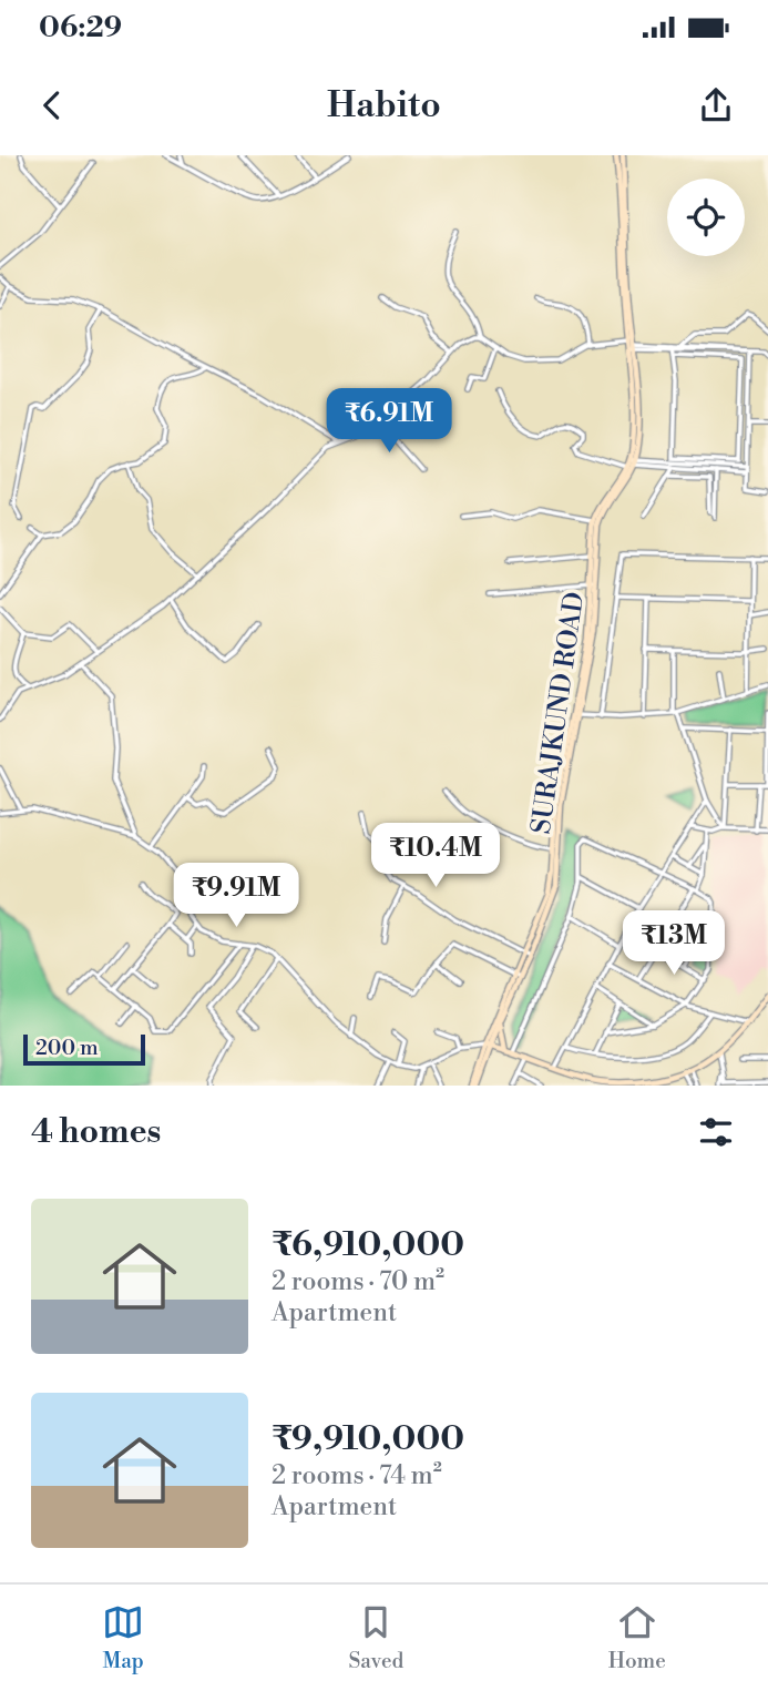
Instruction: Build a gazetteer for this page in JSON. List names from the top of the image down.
{
  "streets": {
    "main road": ["SURAJKUND ROAD"]
  },
  "scale_bar": "200 m",
  "page": {
    "status": "06:29",
    "header": "Habito",
    "price": [
      "₹6.91M",
      "₹10.4M",
      "₹9.91M",
      "₹13M"
    ],
    "scale": "200 m",
    "heading": "4 homes",
    "list": [
      {
        "name": "₹6,910,000",
        "note": "2 rooms · 70 m² · Apartment"
      },
      {
        "name": "₹9,910,000",
        "note": "2 rooms · 74 m² · Apartment"
      }
    ],
    "tabs": ["Map", "Saved", "Home"]
  }
}
